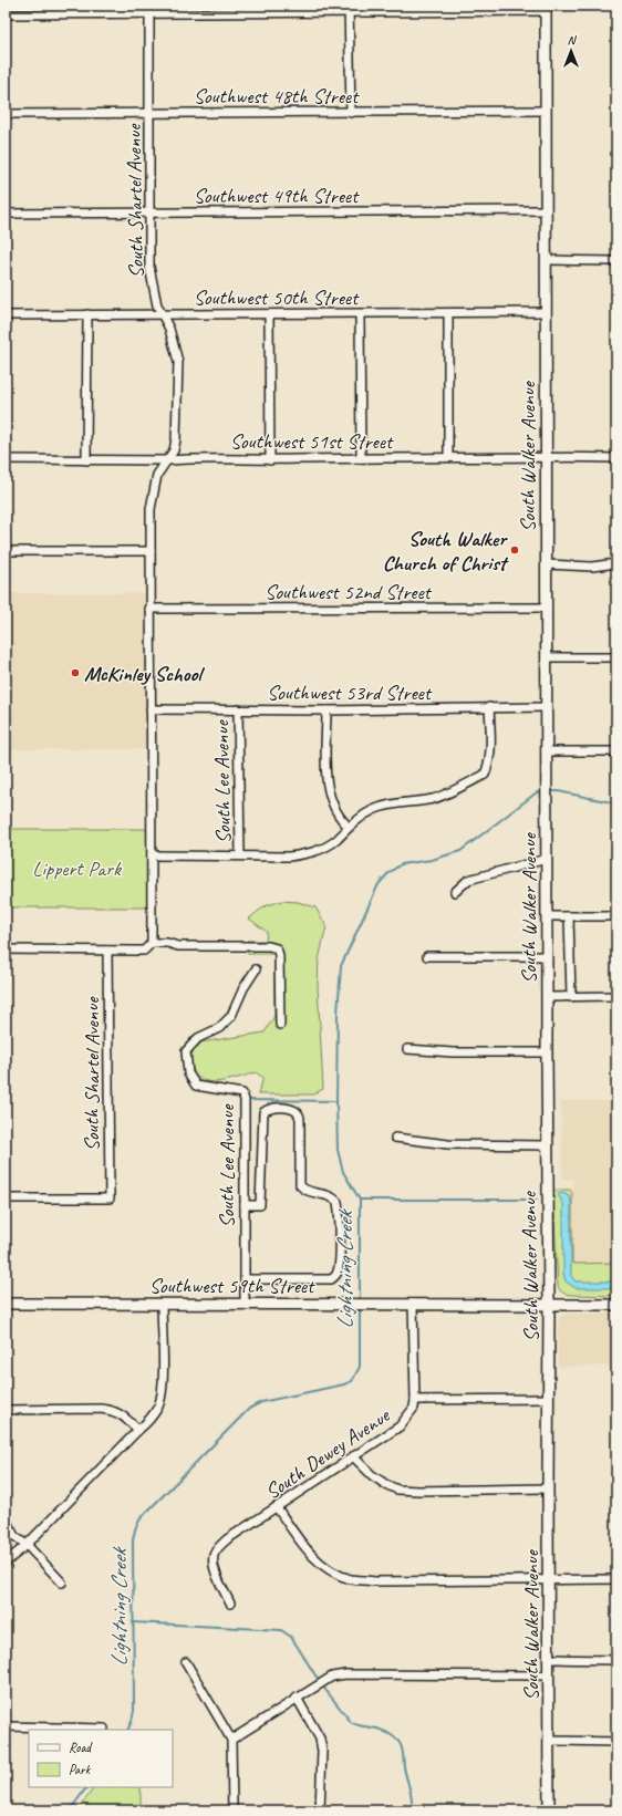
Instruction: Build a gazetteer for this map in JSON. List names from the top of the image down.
{
  "streets": {
    "main road": ["South Walker Avenue", "Southwest 59th Street"],
    "street": [
      "Southwest 48th Street",
      "Southwest 49th Street",
      "South Shartel Avenue",
      "Southwest 50th Street",
      "Southwest 51st Street",
      "Southwest 52nd Street",
      "Southwest 53rd Street",
      "South Lee Avenue",
      "South Dewey Avenue"
    ]
  },
  "crossings": [
    ["Southwest 48th Street", "South Shartel Avenue"],
    ["Southwest 48th Street", "South Walker Avenue"],
    ["Southwest 49th Street", "South Shartel Avenue"],
    ["Southwest 49th Street", "South Walker Avenue"],
    ["South Shartel Avenue", "Southwest 50th Street"],
    ["South Shartel Avenue", "Southwest 51st Street"],
    ["South Shartel Avenue", "Southwest 52nd Street"],
    ["South Shartel Avenue", "Southwest 53rd Street"],
    ["Southwest 50th Street", "South Walker Avenue"],
    ["Southwest 51st Street", "South Walker Avenue"],
    ["South Walker Avenue", "Southwest 52nd Street"],
    ["South Walker Avenue", "Southwest 53rd Street"],
    ["South Walker Avenue", "Southwest 59th Street"],
    ["Southwest 53rd Street", "South Lee Avenue"],
    ["South Lee Avenue", "Southwest 59th Street"],
    ["Southwest 59th Street", "South Dewey Avenue"]
  ],
  "water": ["Lightning Creek"],
  "parks": ["Lippert Park"],
  "places": ["South Walker Church of Christ", "McKinley School"],
  "legend": ["Road", "Park"],
  "north": "top"
}
